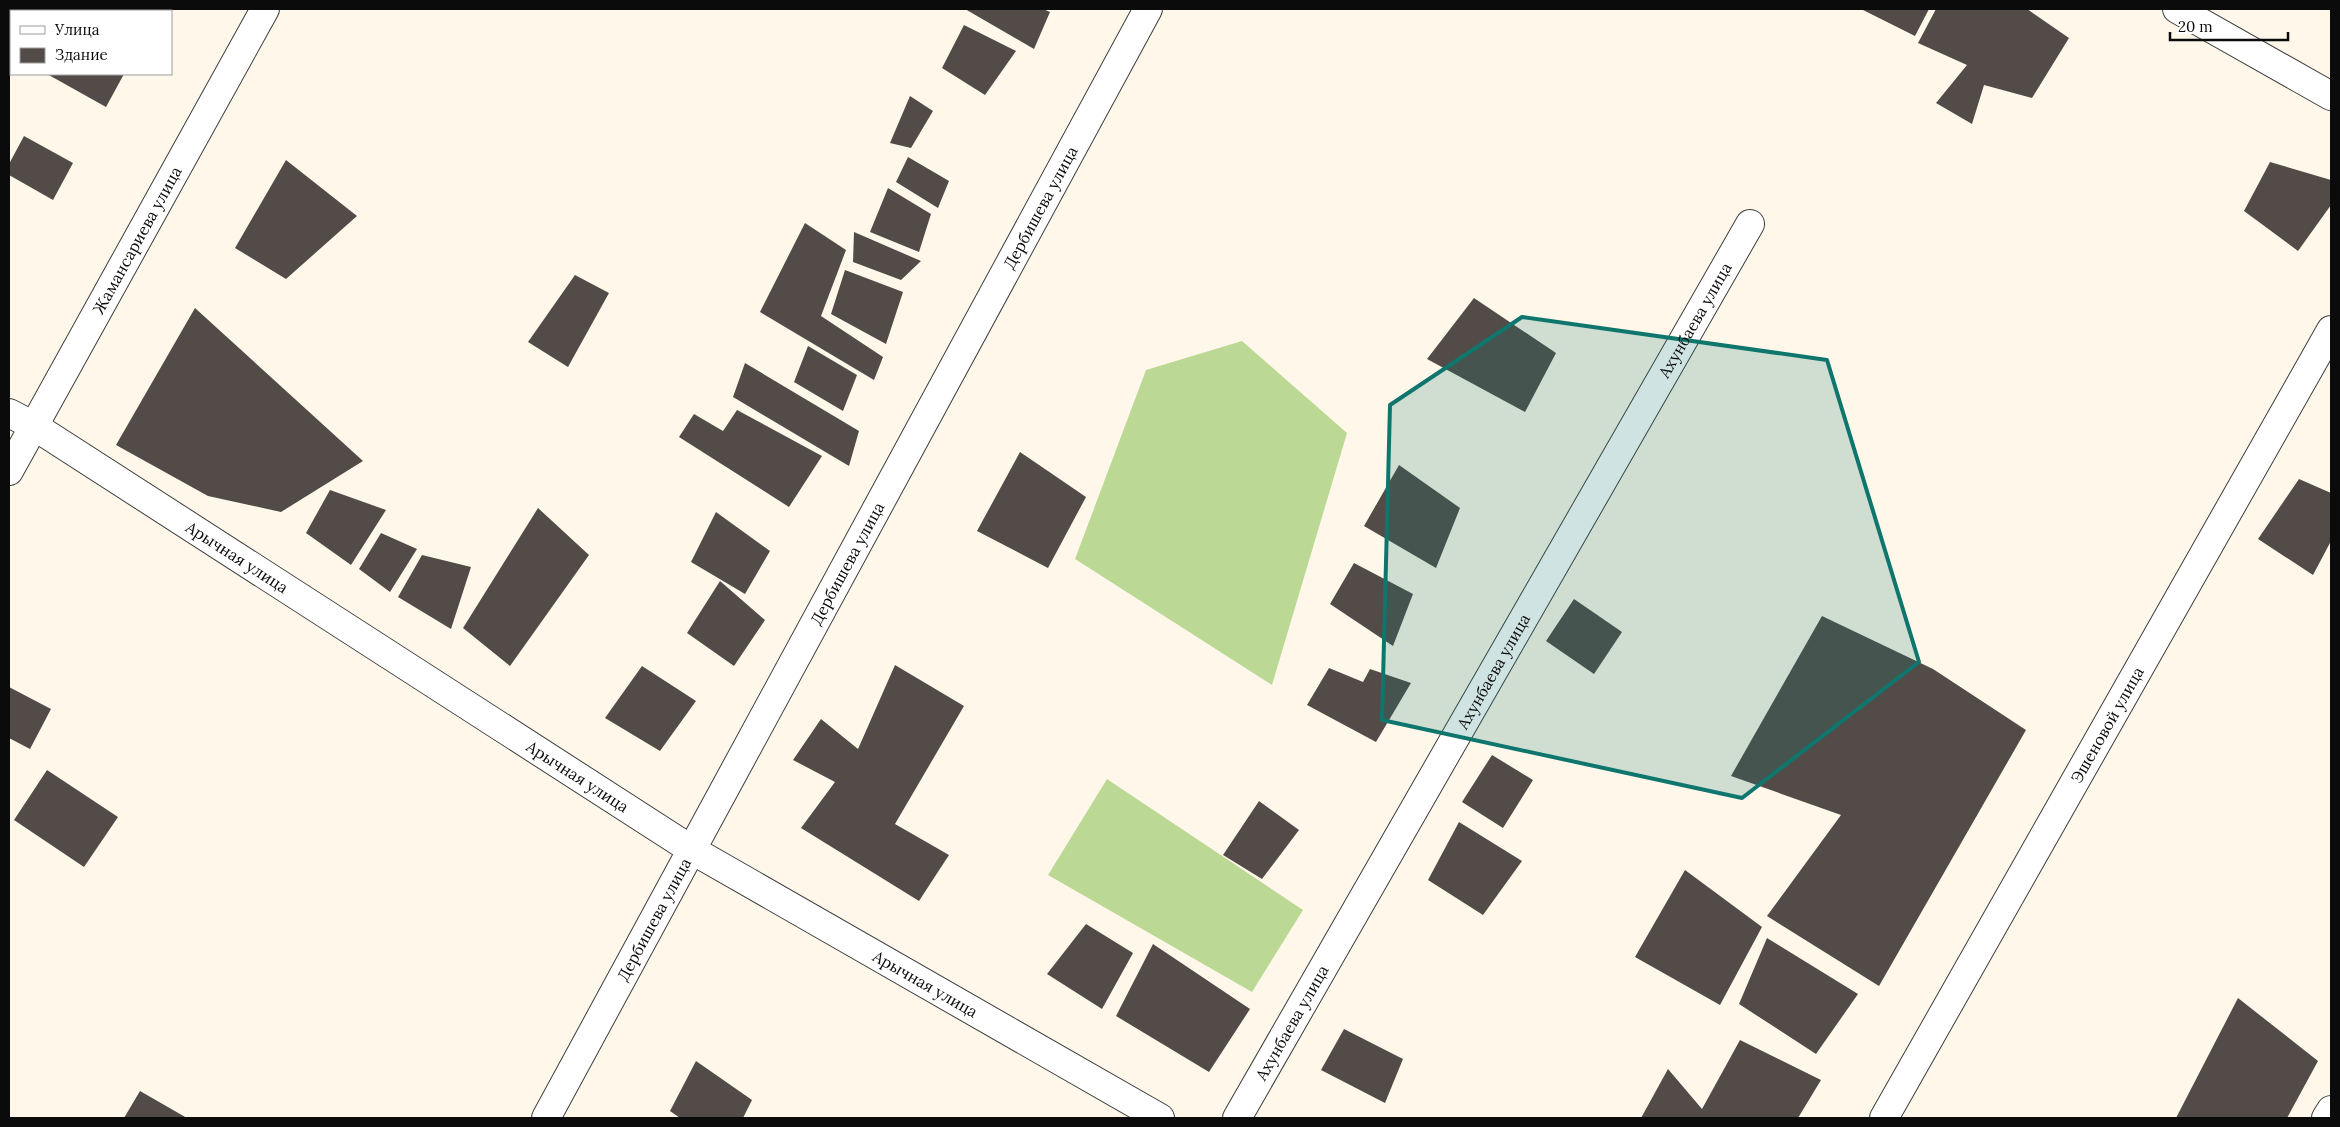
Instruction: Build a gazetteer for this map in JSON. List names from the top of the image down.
{
  "streets": {
    "street": [
      "Дербишева улица",
      "Жамансариева улица",
      "Ахунбаева улица",
      "Арычная улица",
      "Эшеновой улица"
    ]
  },
  "crossings": [
    ["Дербишева улица", "Арычная улица"],
    ["Жамансариева улица", "Арычная улица"]
  ],
  "legend": ["Улица", "Здание"],
  "scale_bar": "20 m"
}
